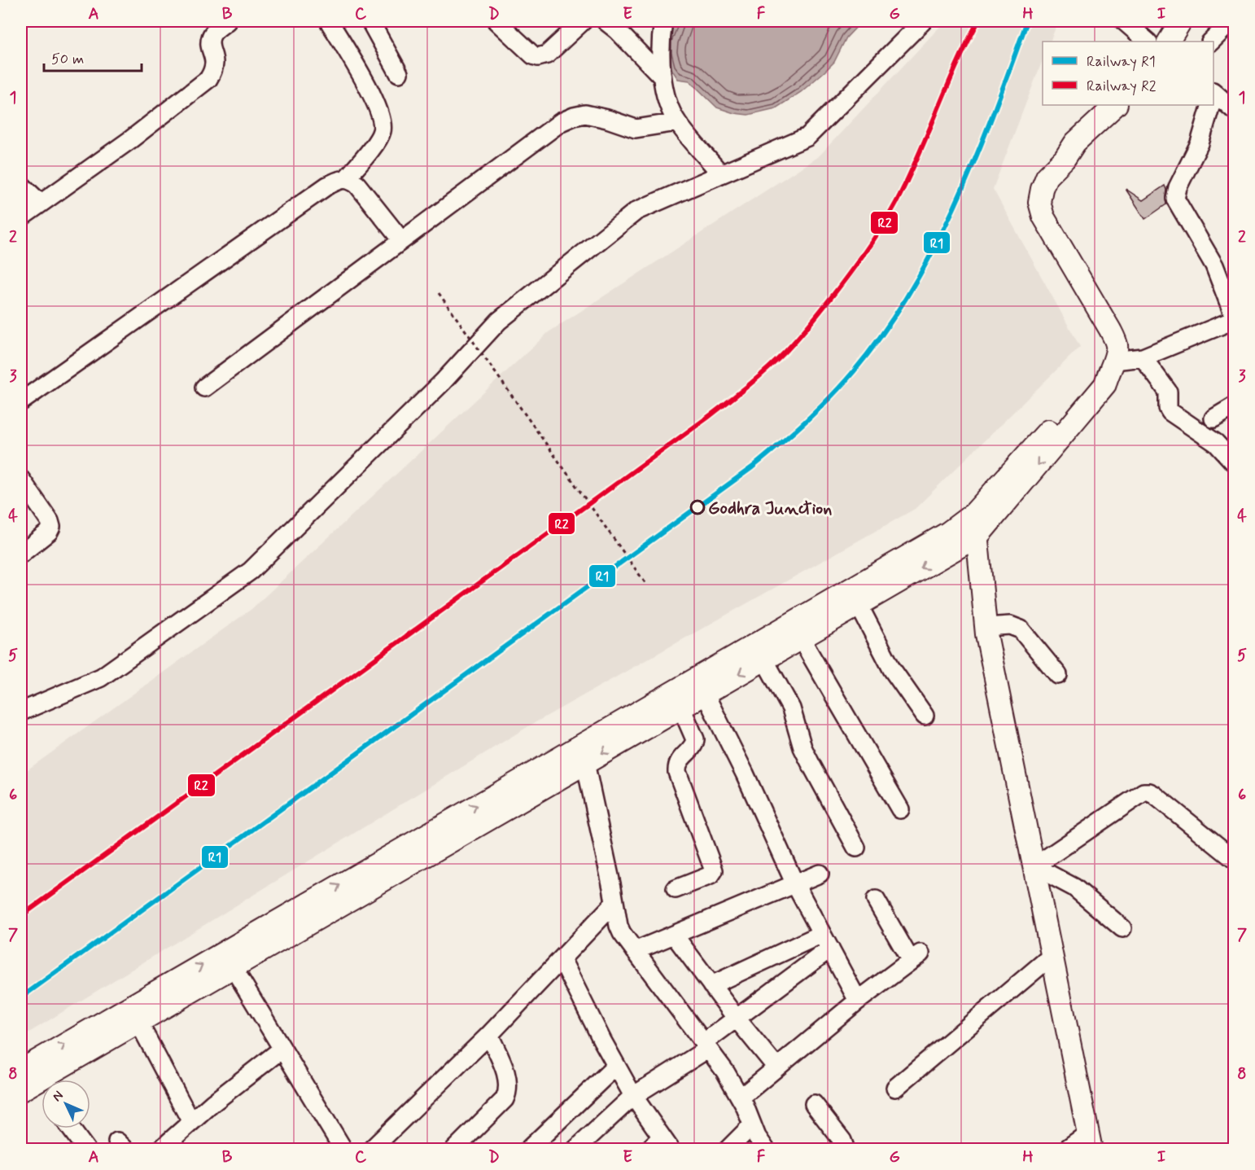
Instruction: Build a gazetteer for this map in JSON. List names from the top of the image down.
{
  "places": ["Godhra Junction"],
  "lines": ["rail line R1", "rail line R2"],
  "legend": ["Railway R1", "Railway R2"],
  "scale_bar": "50 m",
  "north": "top left",
  "grid": {
    "columns": [
      "A",
      "B",
      "C",
      "D",
      "E",
      "F",
      "G",
      "H",
      "I"
    ],
    "rows": [
      "1",
      "2",
      "3",
      "4",
      "5",
      "6",
      "7",
      "8"
    ]
  }
}
